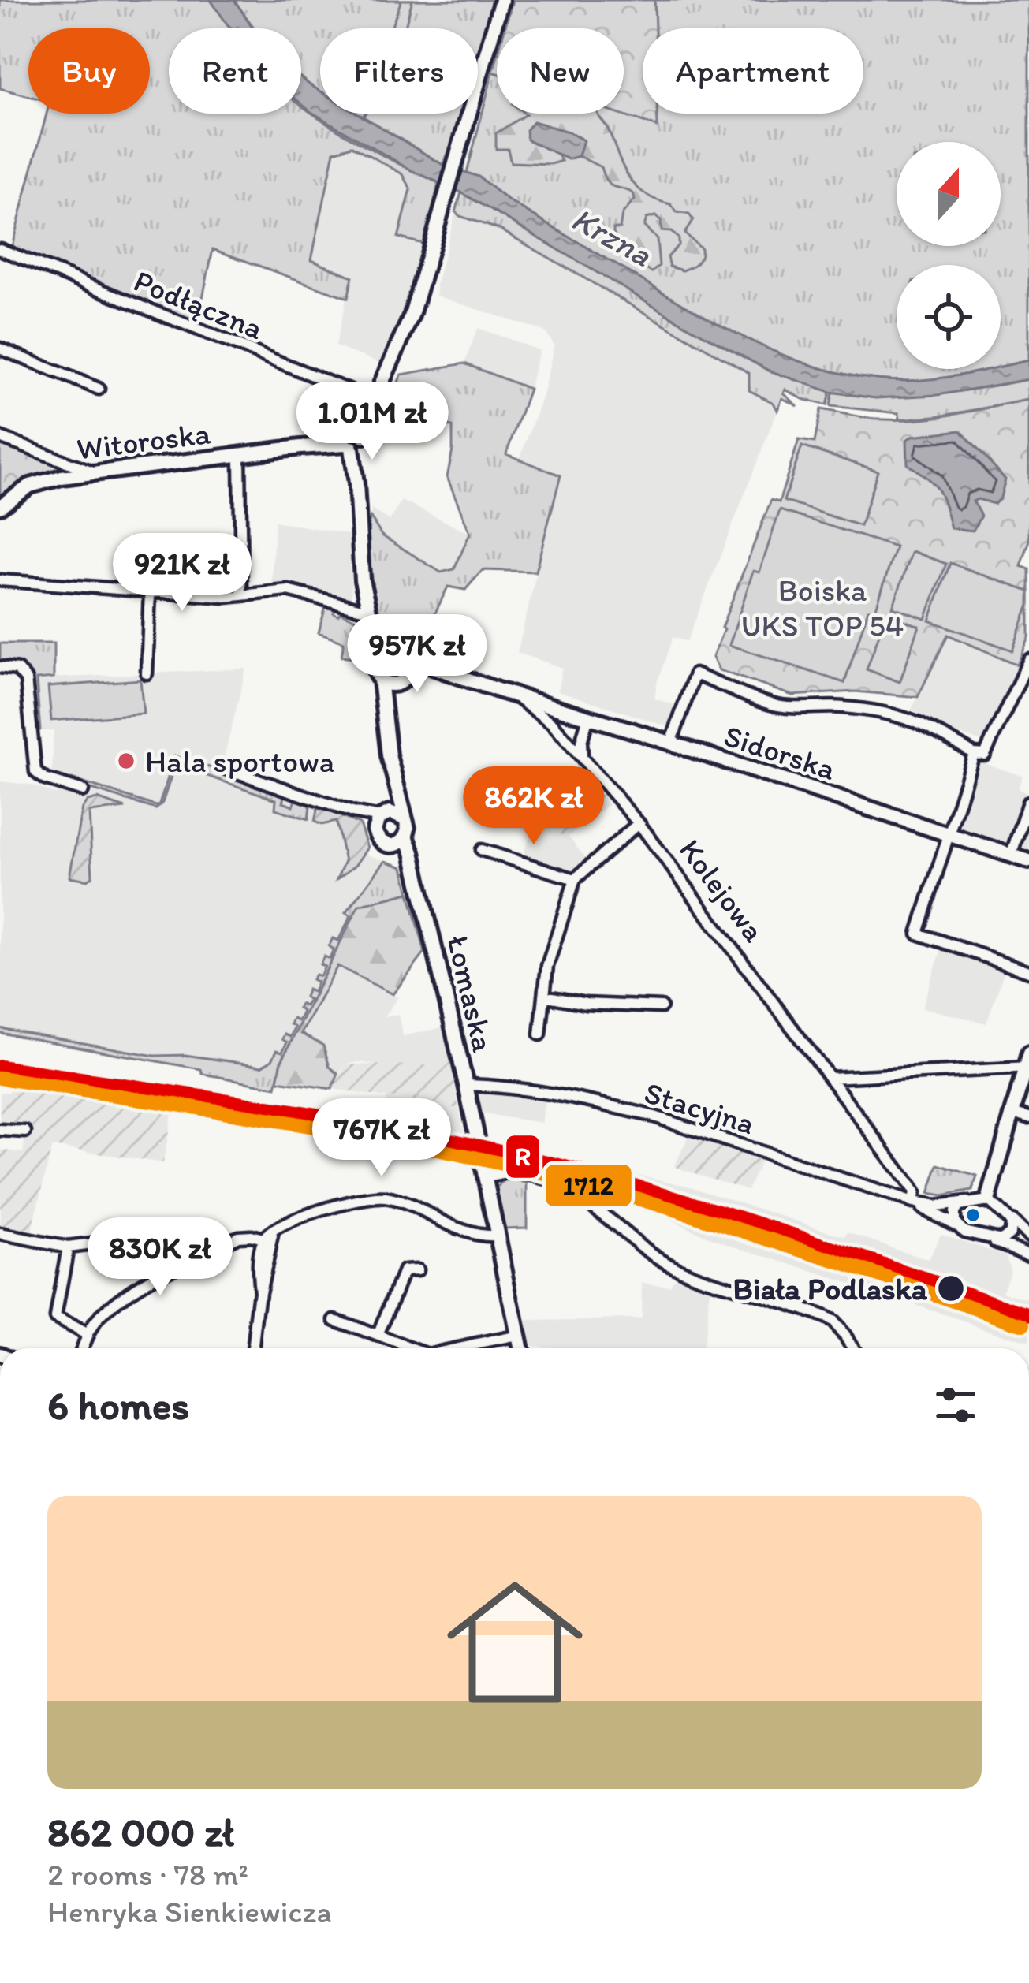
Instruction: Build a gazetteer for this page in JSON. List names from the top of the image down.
{
  "streets": {
    "street": [
      "Podłączna",
      "Witoroska",
      "Sidorska",
      "Kolejowa",
      "Łomaska",
      "Stacyjna"
    ]
  },
  "crossings": [
    ["Sidorska", "Kolejowa"],
    ["Kolejowa", "Stacyjna"],
    ["Łomaska", "Stacyjna"]
  ],
  "water": ["Krzna"],
  "parks": ["Boiska UKS TOP 54"],
  "places": ["Hala sportowa", "Biała Podlaska"],
  "lines": ["transit line R", "transit line 1712"],
  "north": "top",
  "page": {
    "chip": [
      "Buy",
      "Rent",
      "Filters",
      "New",
      "Apartment"
    ],
    "price": [
      "1.01M zł",
      "921K zł",
      "957K zł",
      "862K zł",
      "767K zł",
      "830K zł"
    ],
    "heading": "6 homes",
    "list": [
      {
        "name": "862 000 zł",
        "note": "2 rooms · 78 m² · Henryka Sienkiewicza"
      }
    ]
  }
}
